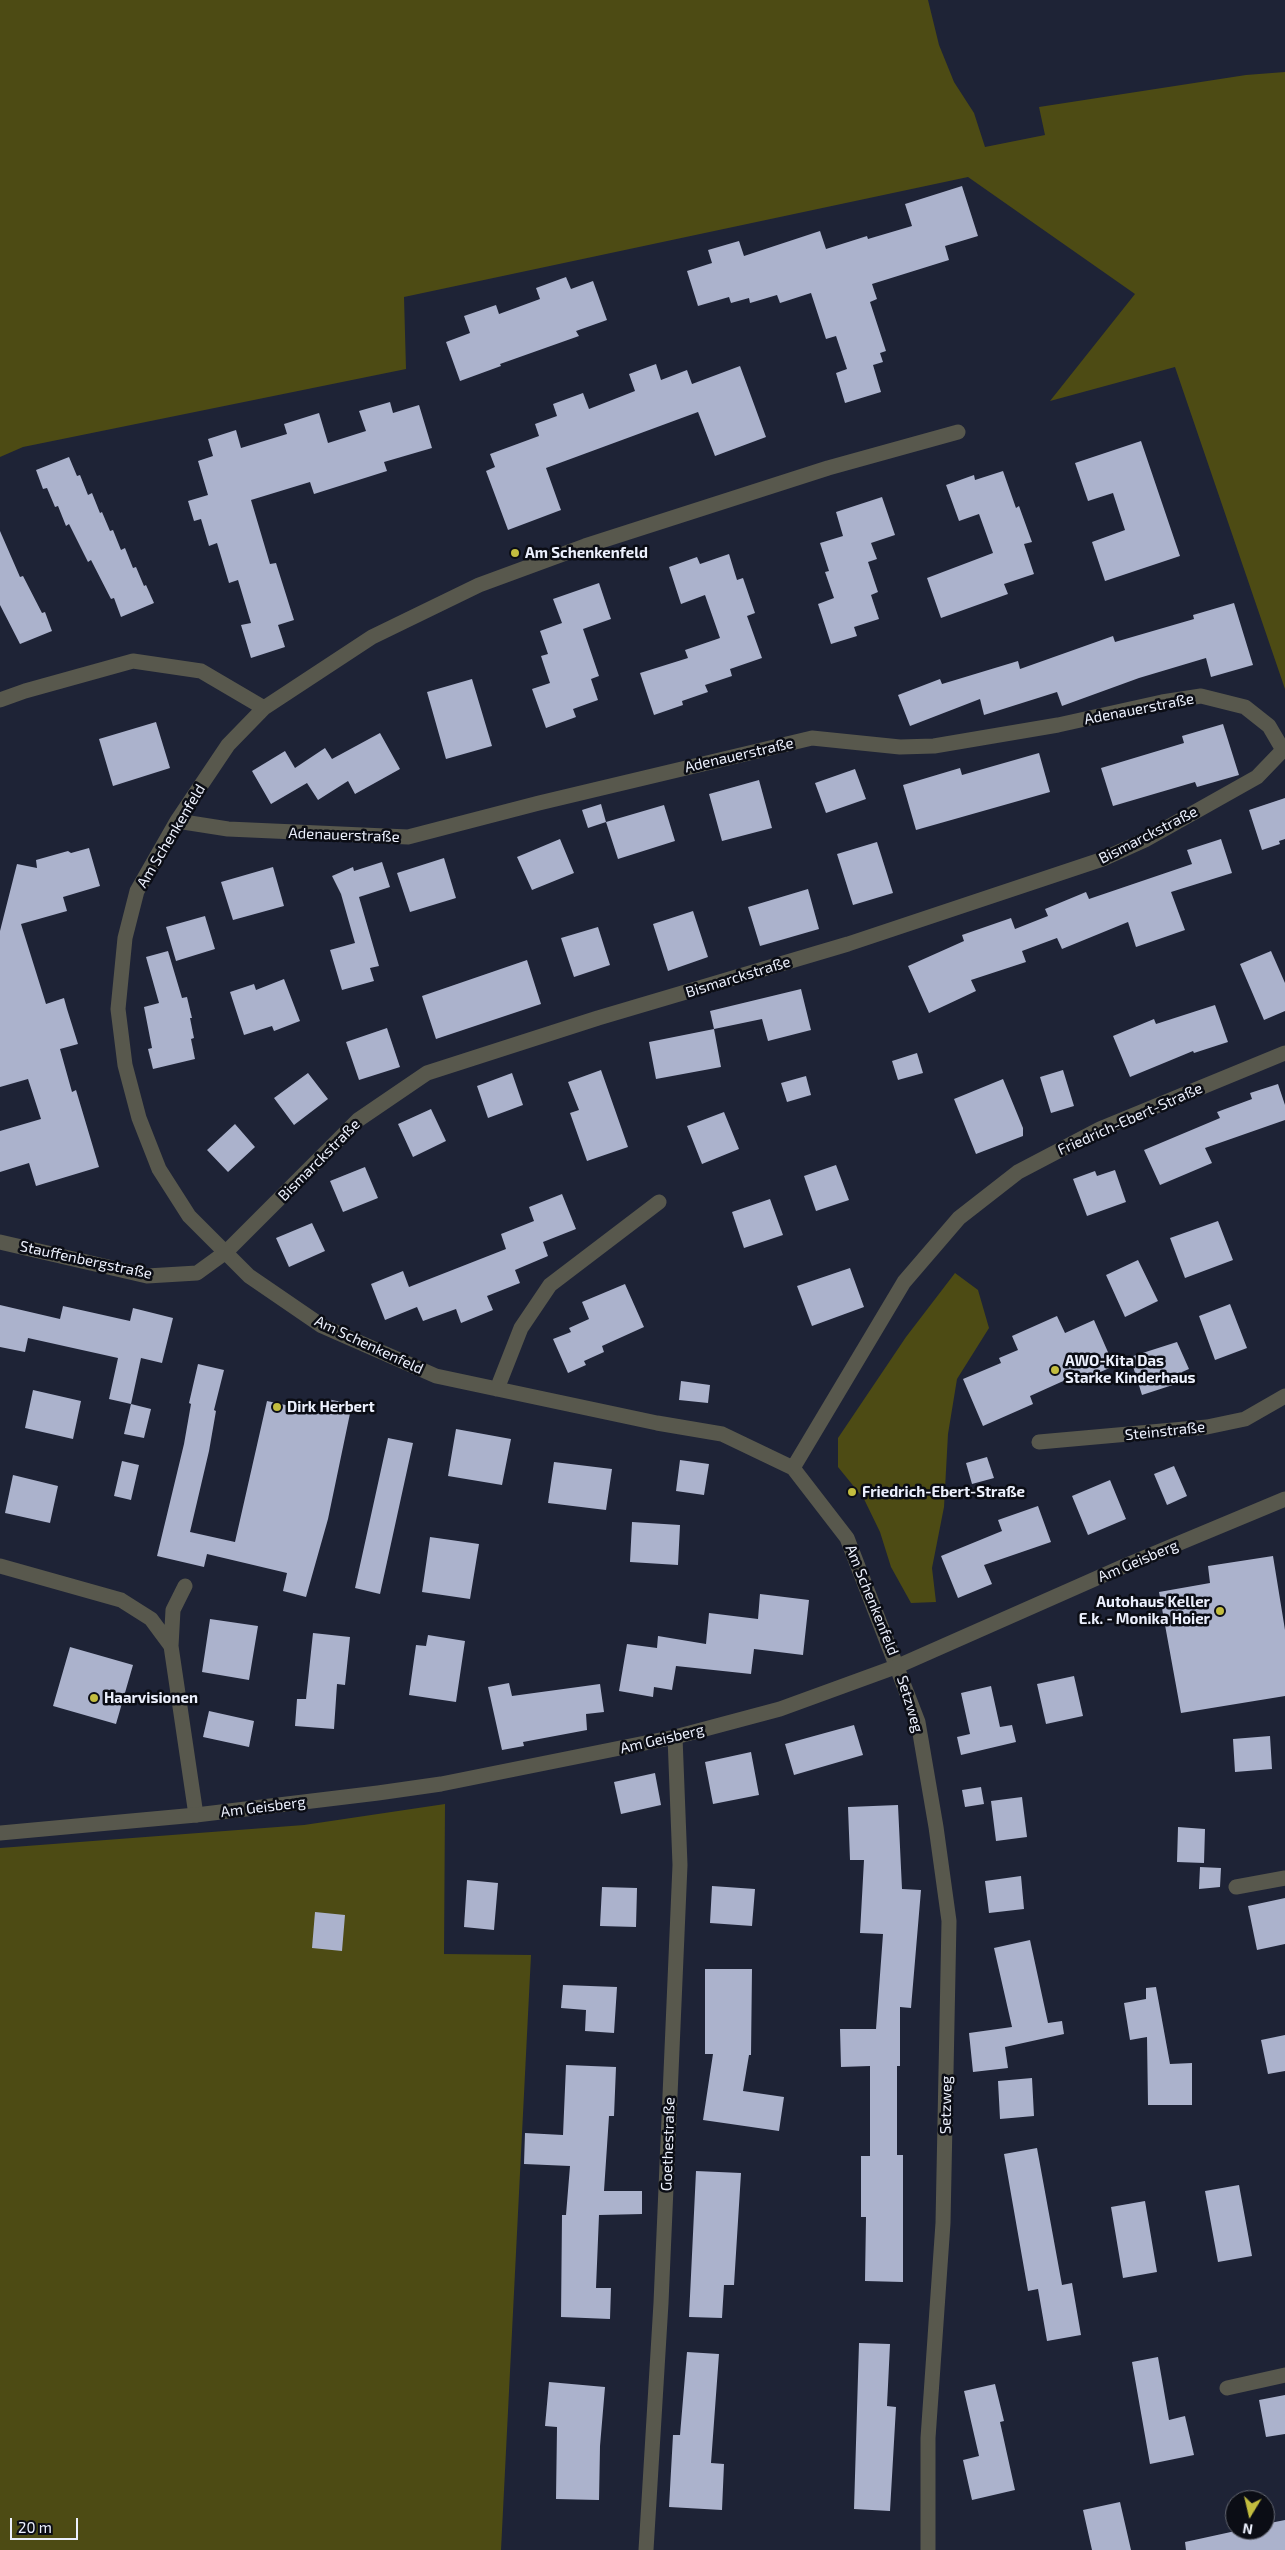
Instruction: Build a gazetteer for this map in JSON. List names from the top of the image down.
{
  "streets": {
    "street": [
      "Adenauerstraße",
      "Bismarckstraße",
      "Am Schenkenfeld",
      "Friedrich-Ebert-Straße",
      "Stauffenbergstraße",
      "Steinstraße",
      "Am Geisberg",
      "Setzweg",
      "Goethestraße"
    ]
  },
  "crossings": [
    ["Adenauerstraße", "Bismarckstraße"],
    ["Adenauerstraße", "Am Schenkenfeld"],
    ["Bismarckstraße", "Am Schenkenfeld"],
    ["Bismarckstraße", "Stauffenbergstraße"],
    ["Am Schenkenfeld", "Friedrich-Ebert-Straße"],
    ["Am Schenkenfeld", "Stauffenbergstraße"],
    ["Am Schenkenfeld", "Am Geisberg"],
    ["Am Schenkenfeld", "Setzweg"],
    ["Am Geisberg", "Setzweg"],
    ["Am Geisberg", "Goethestraße"]
  ],
  "places": [
    "Am Schenkenfeld",
    "AWO-Kita Das Starke Kinderhaus",
    "Dirk Herbert",
    "Friedrich-Ebert-Straße",
    "Autohaus Keller E.k. - Monika Hoier",
    "Haarvisionen"
  ],
  "scale_bar": "20 m",
  "north": "bottom"
}
